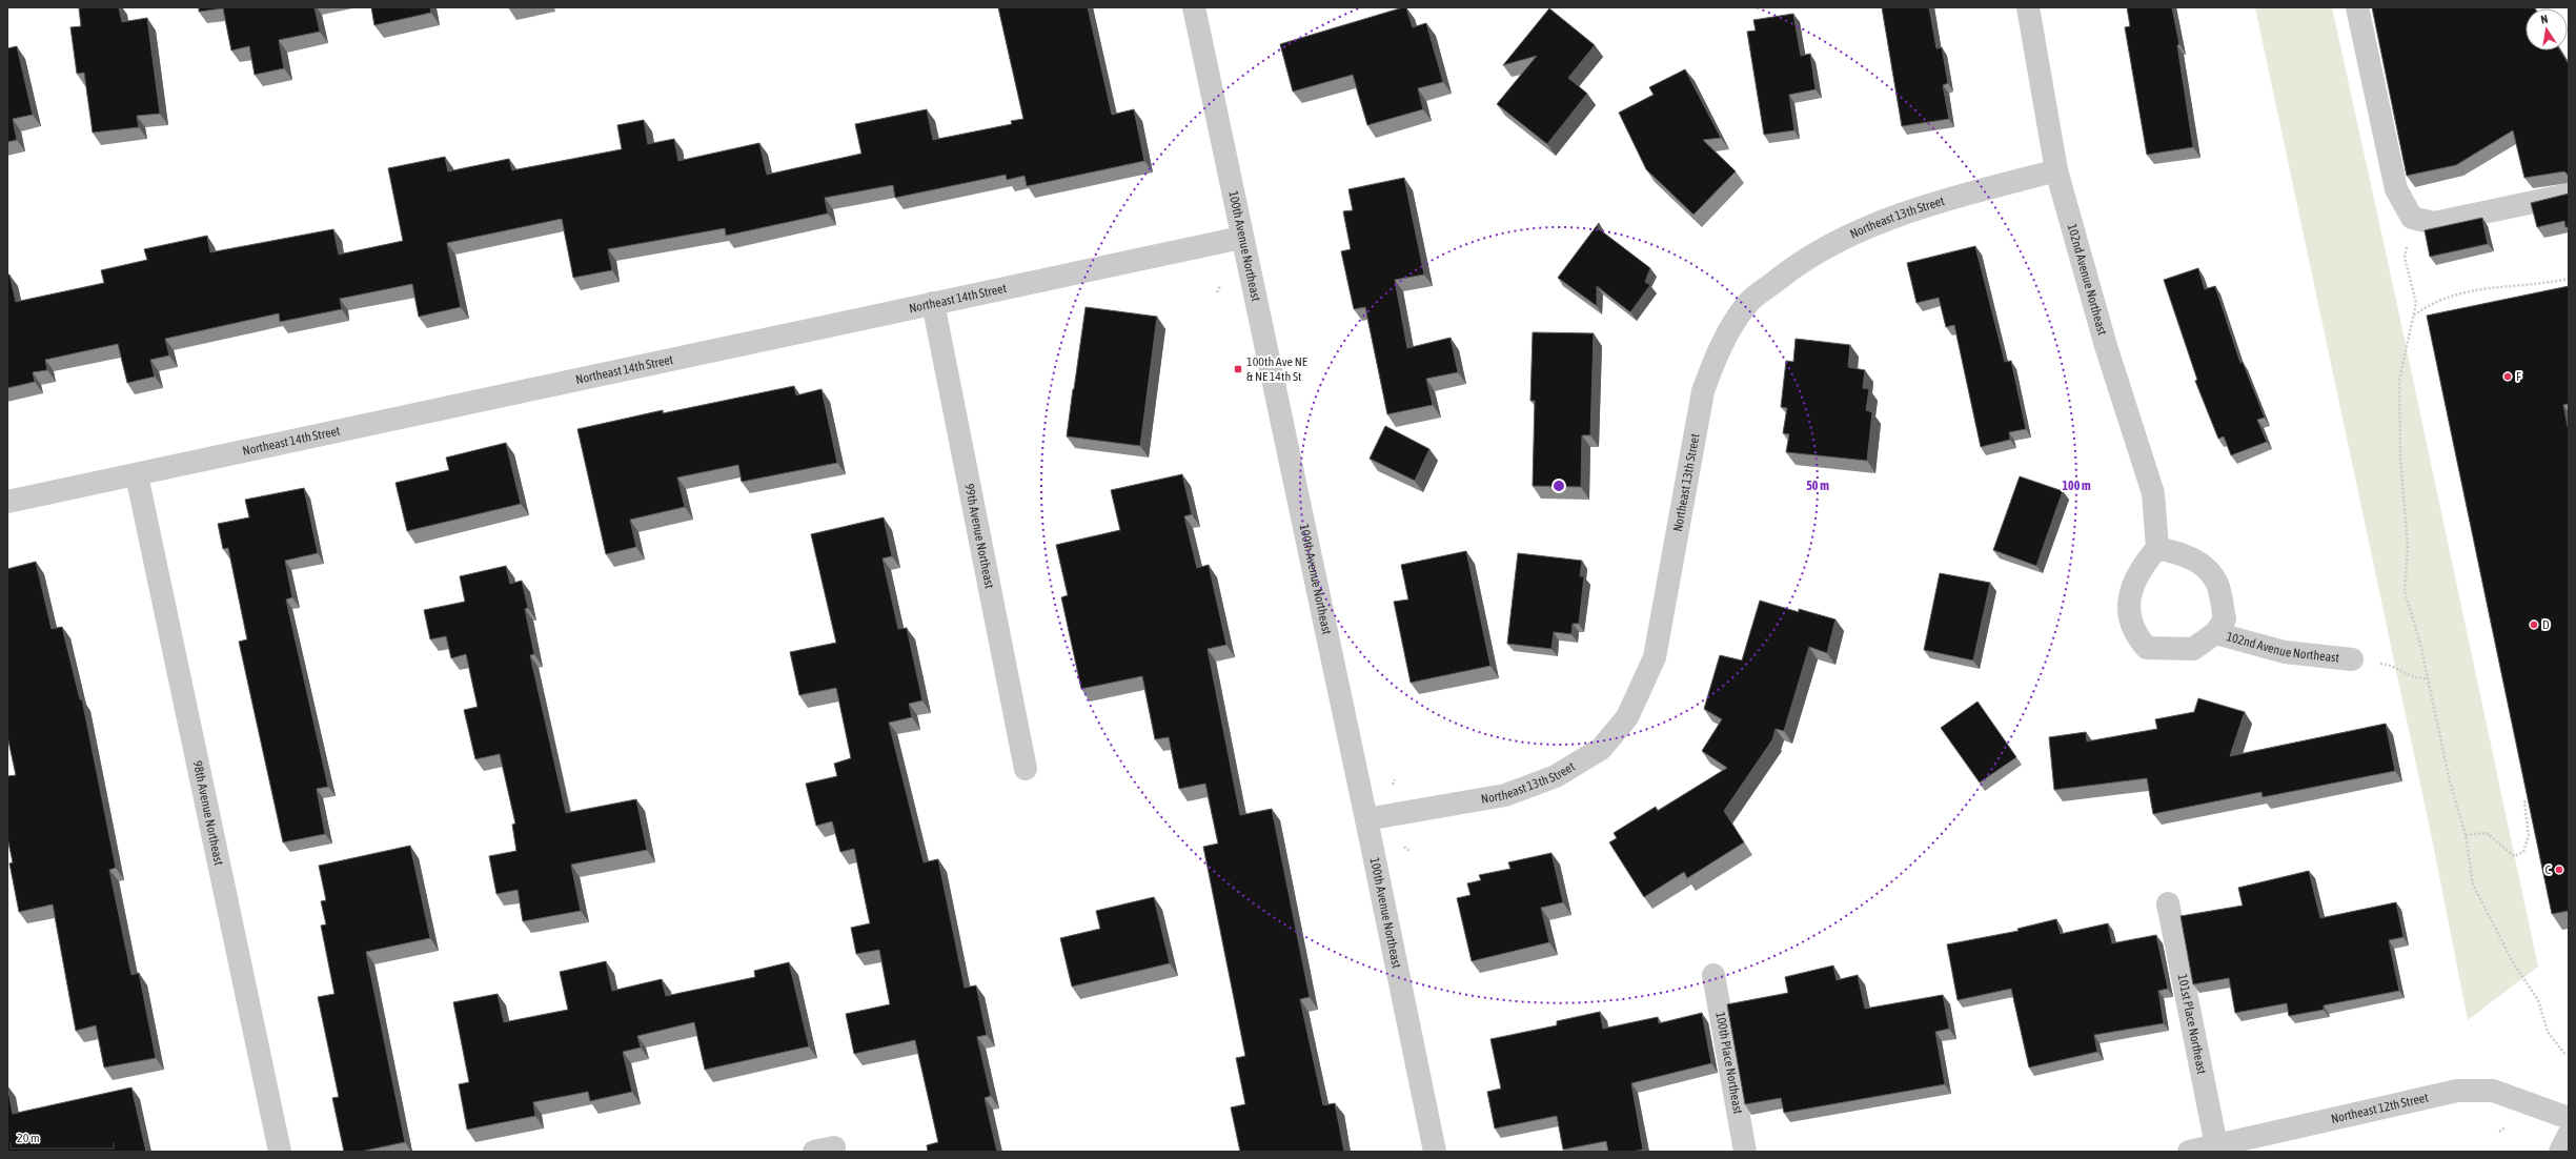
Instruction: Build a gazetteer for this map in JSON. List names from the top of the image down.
{
  "streets": {
    "street": [
      "Northeast 13th Street",
      "100th Avenue Northeast",
      "102nd Avenue Northeast",
      "Northeast 14th Street",
      "99th Avenue Northeast",
      "98th Avenue Northeast",
      "101st Place Northeast",
      "100th Place Northeast",
      "Northeast 12th Street"
    ]
  },
  "crossings": [
    ["Northeast 13th Street", "100th Avenue Northeast"],
    ["Northeast 13th Street", "102nd Avenue Northeast"],
    ["100th Avenue Northeast", "Northeast 14th Street"],
    ["Northeast 14th Street", "99th Avenue Northeast"],
    ["Northeast 14th Street", "98th Avenue Northeast"],
    ["101st Place Northeast", "Northeast 12th Street"]
  ],
  "places": {
    "transit": ["100th Ave NE & NE 14th St"],
    "other": ["F", "D", "C"]
  },
  "scale_bar": "20 m",
  "north": "top",
  "rings": ["50 m", "100 m"]
}
